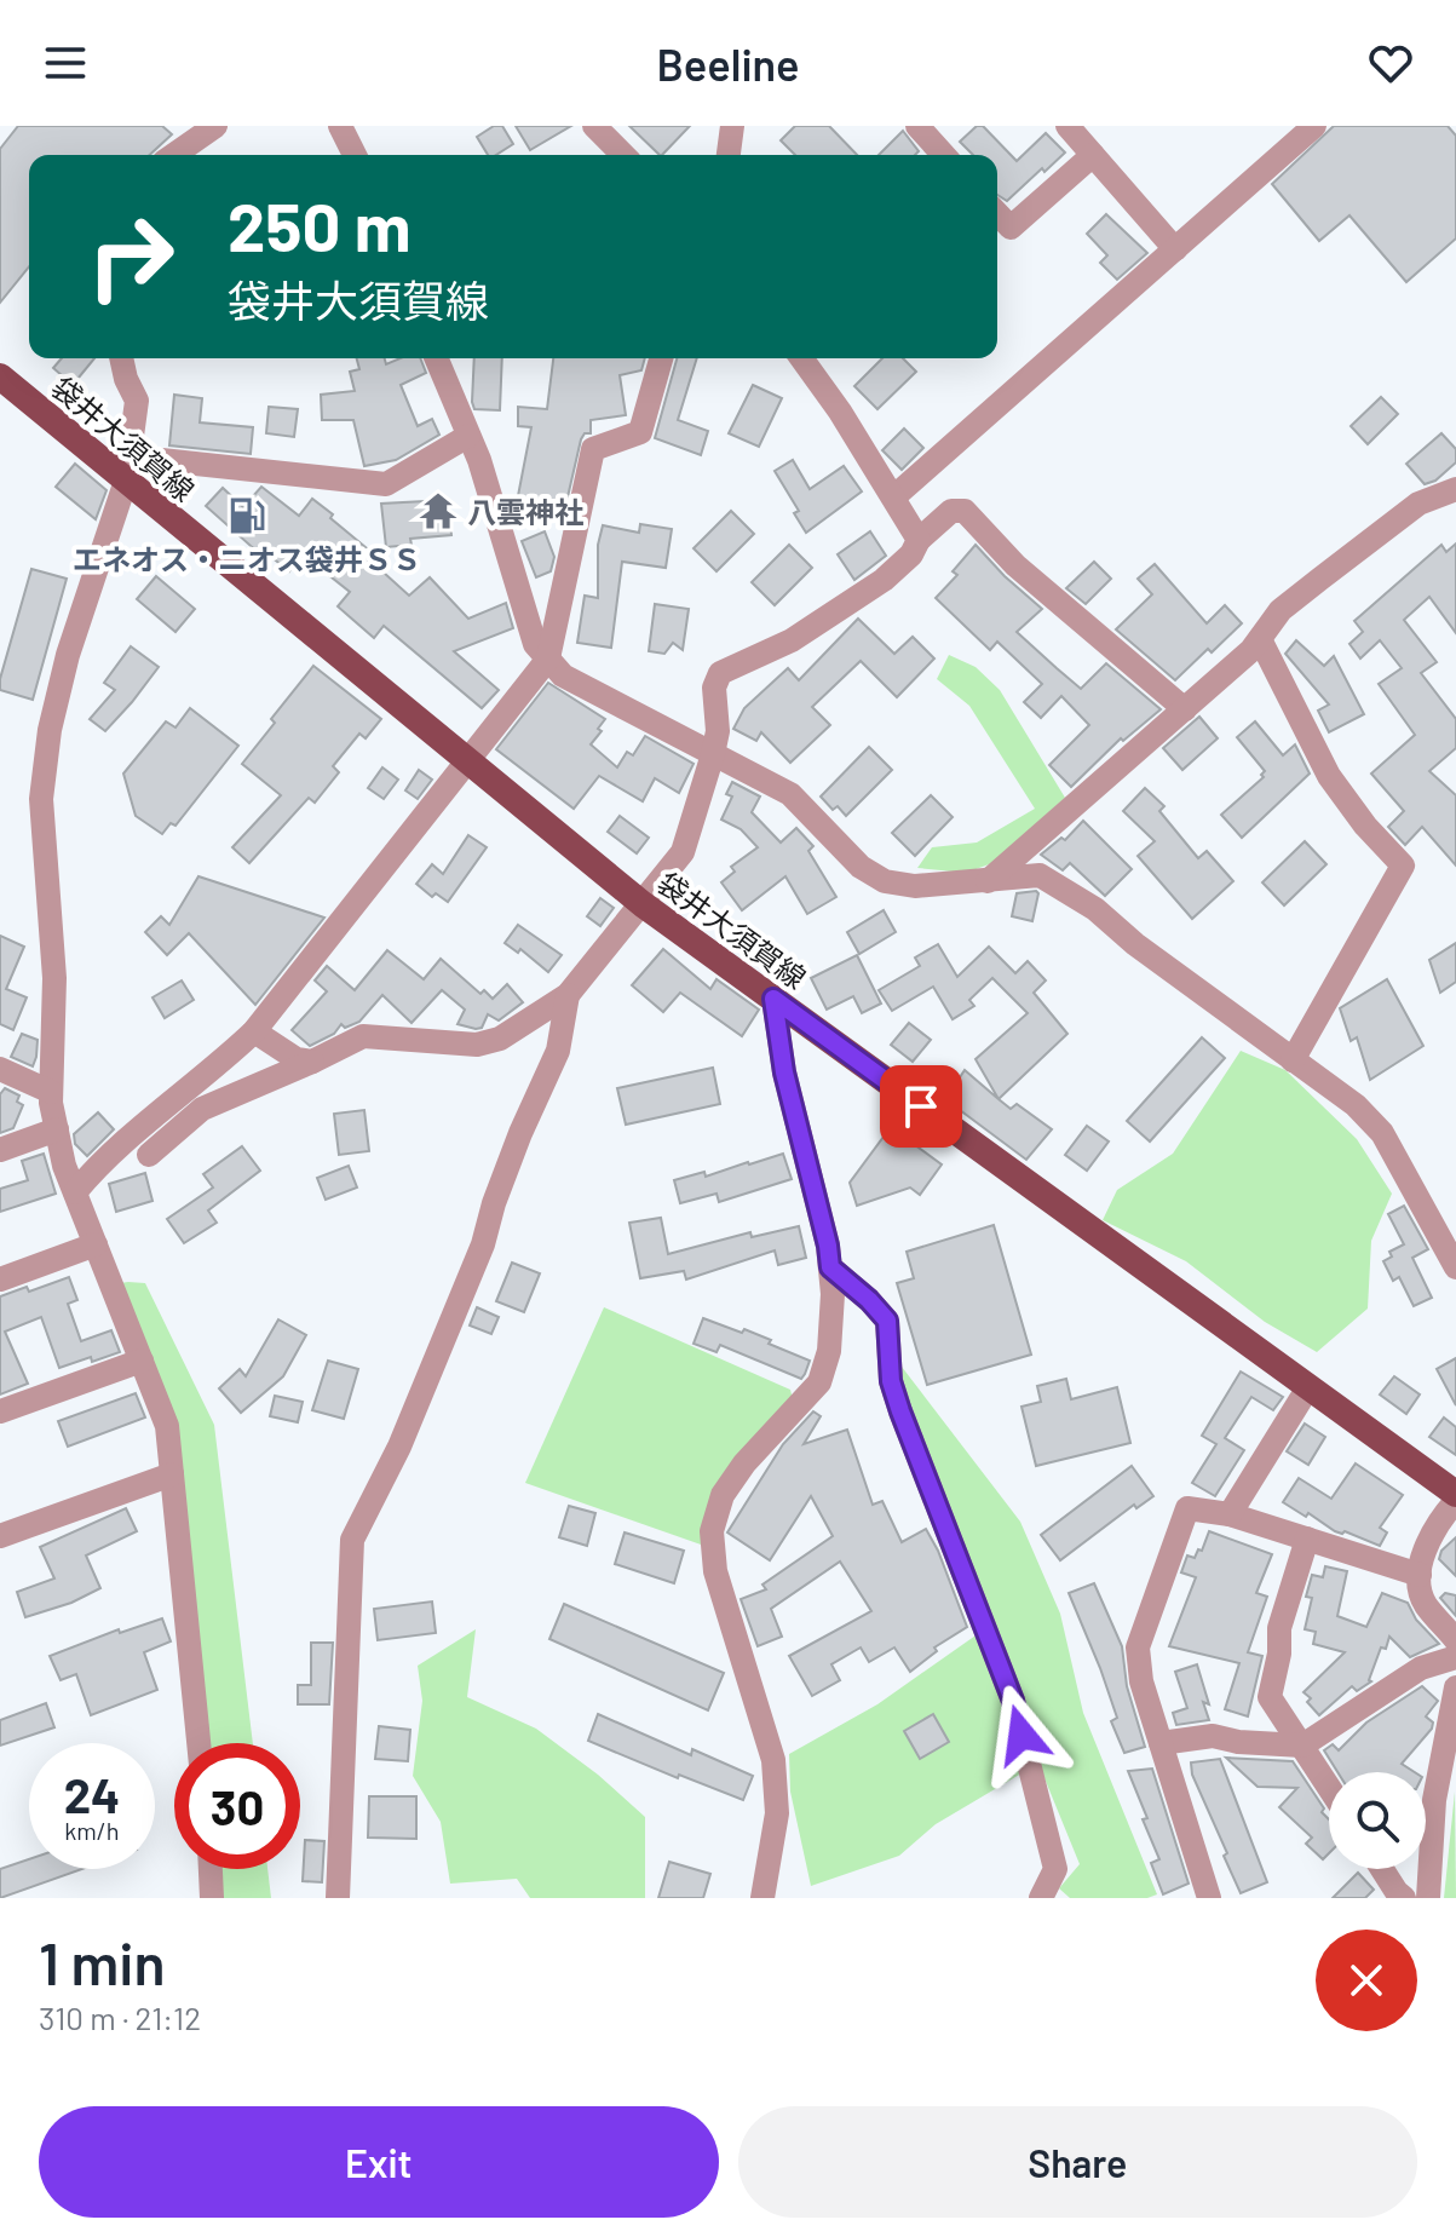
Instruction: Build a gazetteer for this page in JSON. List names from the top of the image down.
{
  "streets": {
    "main road": ["袋井大須賀線"]
  },
  "places": {
    "temple": ["八雲神社"],
    "fuel station": ["エネオス・ニオス袋井ＳＳ"]
  },
  "page": {
    "header": "Beeline",
    "turn": ["250 m", "袋井大須賀線"],
    "speed": "24 km/h",
    "limit": "30",
    "heading": ["1 min", "310 m · 21:12"],
    "buttons": ["Exit", "Share"]
  }
}
